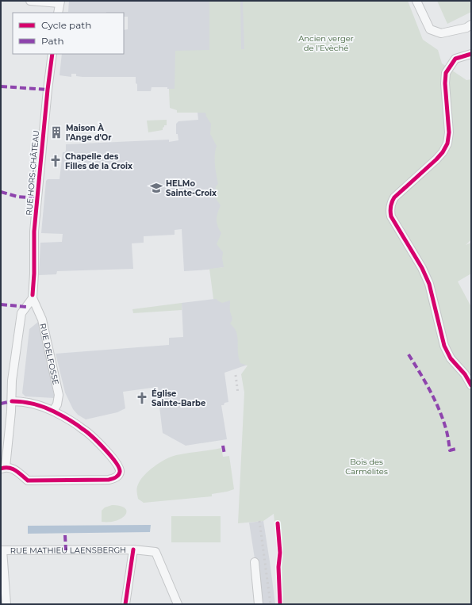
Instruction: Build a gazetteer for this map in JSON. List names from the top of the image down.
{
  "streets": {
    "street": ["RUE HORS-CHÂTEAU", "RUE DELFOSSE", "RUE MATHIEU LAENSBERGH"]
  },
  "crossings": [
    ["RUE HORS-CHÂTEAU", "RUE DELFOSSE"]
  ],
  "parks": ["Ancien verger de l'Evèché", "Bois des Carmélites"],
  "places": {
    "building": ["Maison À l'Ange d'Or"],
    "church": ["Chapelle des Filles de la Croix", "Église Sainte-Barbe"],
    "school or university": ["HELMo Sainte-Croix"]
  },
  "legend": ["Cycle path", "Path"]
}
